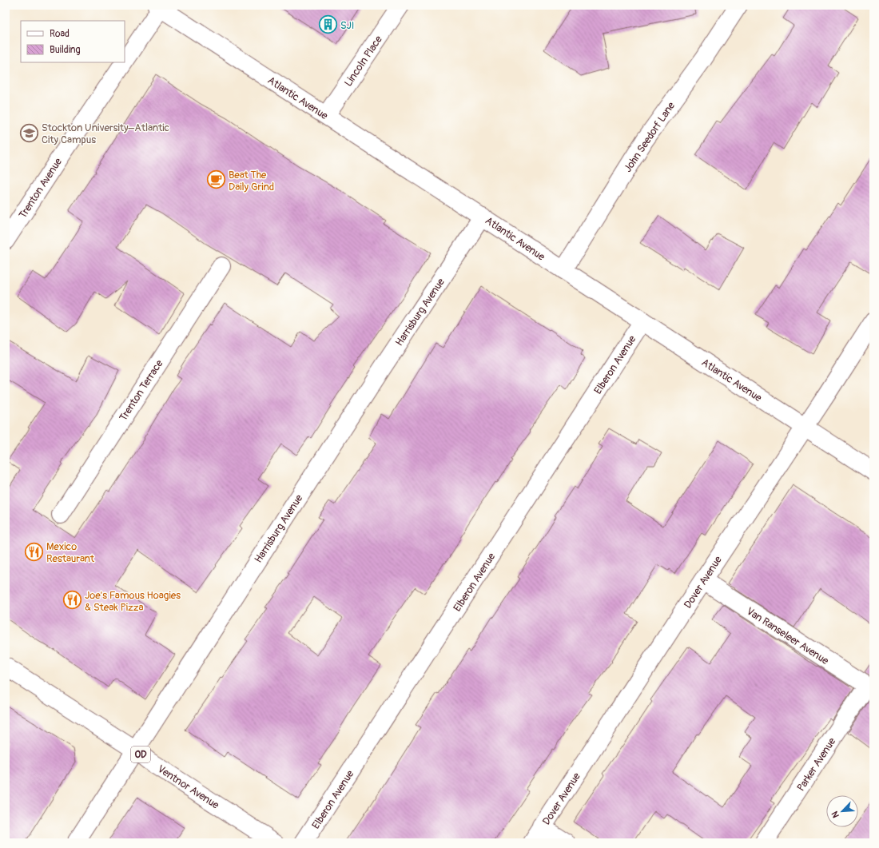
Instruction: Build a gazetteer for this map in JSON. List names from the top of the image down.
{
  "streets": {
    "street": [
      "Lincoln Place",
      "Atlantic Avenue",
      "John Seedorf Lane",
      "Trenton Avenue",
      "Harrisburg Avenue",
      "Elberon Avenue",
      "Trenton Terrace",
      "Dover Avenue",
      "Van Ranseleer Avenue",
      "OD",
      "Parker Avenue",
      "Ventnor Avenue"
    ]
  },
  "crossings": [
    ["Lincoln Place", "Atlantic Avenue"],
    ["Atlantic Avenue", "John Seedorf Lane"],
    ["Atlantic Avenue", "Trenton Avenue"],
    ["Atlantic Avenue", "Harrisburg Avenue"],
    ["Atlantic Avenue", "Elberon Avenue"],
    ["Atlantic Avenue", "Dover Avenue"],
    ["Harrisburg Avenue", "Ventnor Avenue"],
    ["Dover Avenue", "Van Ranseleer Avenue"],
    ["Van Ranseleer Avenue", "Parker Avenue"]
  ],
  "places": {
    "building": ["SJI"],
    "school or university": ["Stockton University–Atlantic City Campus"],
    "cafe": ["Beat The Daily Grind"],
    "restaurant": ["Mexico Restaurant", "Joe's Famous Hoagies & Steak Pizza"]
  },
  "legend": ["Road", "Building"],
  "north": "bottom left"
}
